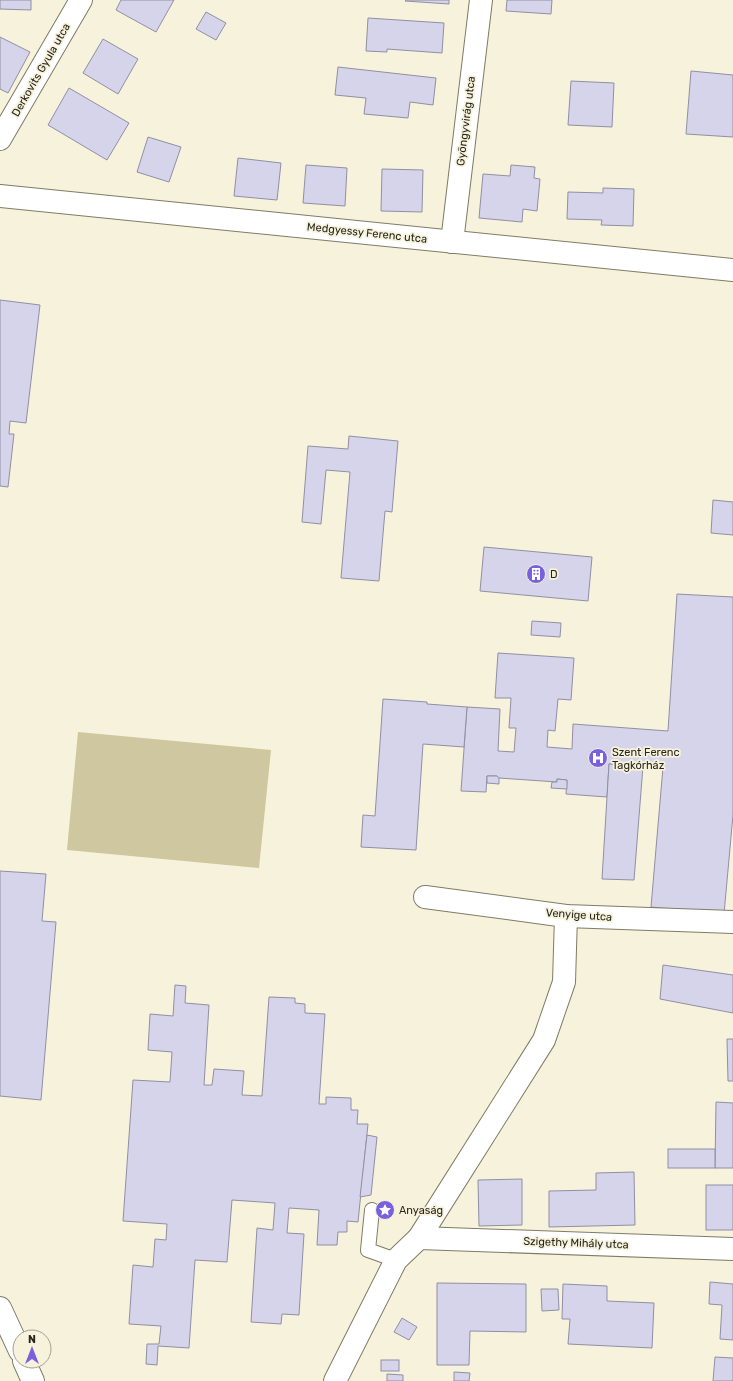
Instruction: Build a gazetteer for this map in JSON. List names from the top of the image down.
{
  "streets": {
    "street": [
      "Derkovits Gyula utca",
      "Gyöngyvirág utca",
      "Medgyessy Ferenc utca",
      "Venyige utca",
      "Szigethy Mihály utca"
    ]
  },
  "crossings": [
    ["Gyöngyvirág utca", "Medgyessy Ferenc utca"]
  ],
  "places": {
    "building": ["D"],
    "hospital": ["Szent Ferenc Tagkórház"],
    "place": ["Anyaság"]
  },
  "north": "top"
}
